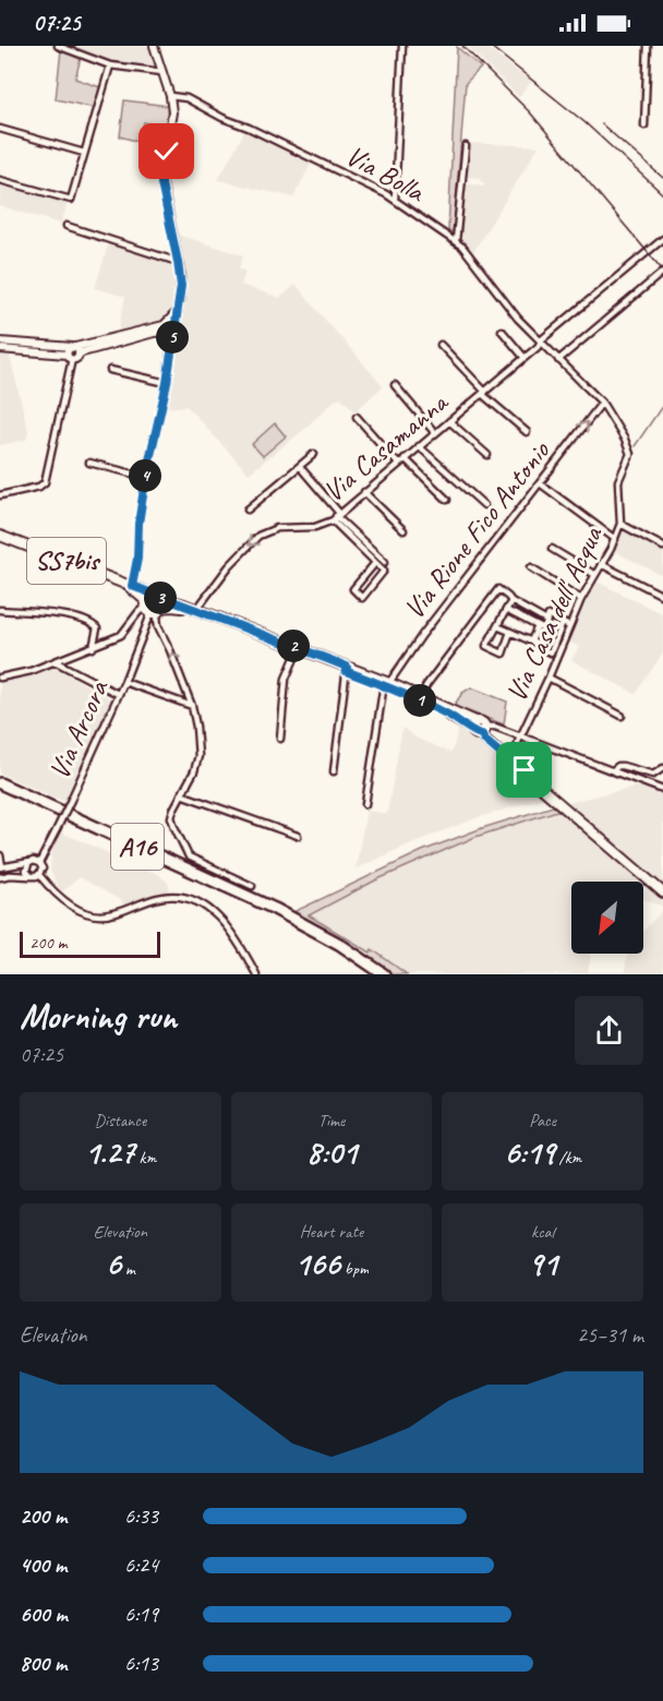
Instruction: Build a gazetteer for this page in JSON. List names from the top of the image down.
{
  "streets": {
    "highway": ["A16"],
    "main road": ["SS7bis"],
    "street": [
      "Via Bolla",
      "Via Casamanna",
      "Via Rione Fico Antonio",
      "Via Casa dell' Acqua",
      "Via Arcora"
    ]
  },
  "crossings": [
    ["Via Bolla", "Via Casamanna"],
    ["Via Bolla", "Via Rione Fico Antonio"],
    ["Via Bolla", "Via Casa dell' Acqua"],
    ["Via Casamanna", "SS7bis"],
    ["Via Rione Fico Antonio", "SS7bis"],
    ["Via Rione Fico Antonio", "Via Casa dell' Acqua"],
    ["SS7bis", "Via Arcora"]
  ],
  "scale_bar": "200 m",
  "north": "bottom left",
  "page": {
    "status": "07:25",
    "pins": [
      "5",
      "4",
      "3",
      "2",
      "1"
    ],
    "scale": "200 m",
    "heading": ["Morning run", "07:25"],
    "stats": [
      ["Distance", "1.27 km"],
      ["Time", "8:01"],
      ["Pace", "6:19 /km"],
      ["Elevation", "6 m"],
      ["Heart rate", "166 bpm"],
      ["kcal", "91"]
    ],
    "chart": ["Elevation", "25–31 m"],
    "list": [
      {
        "name": "200 m",
        "note": "6:33"
      },
      {
        "name": "400 m",
        "note": "6:24"
      },
      {
        "name": "600 m",
        "note": "6:19"
      },
      {
        "name": "800 m",
        "note": "6:13"
      }
    ]
  }
}
